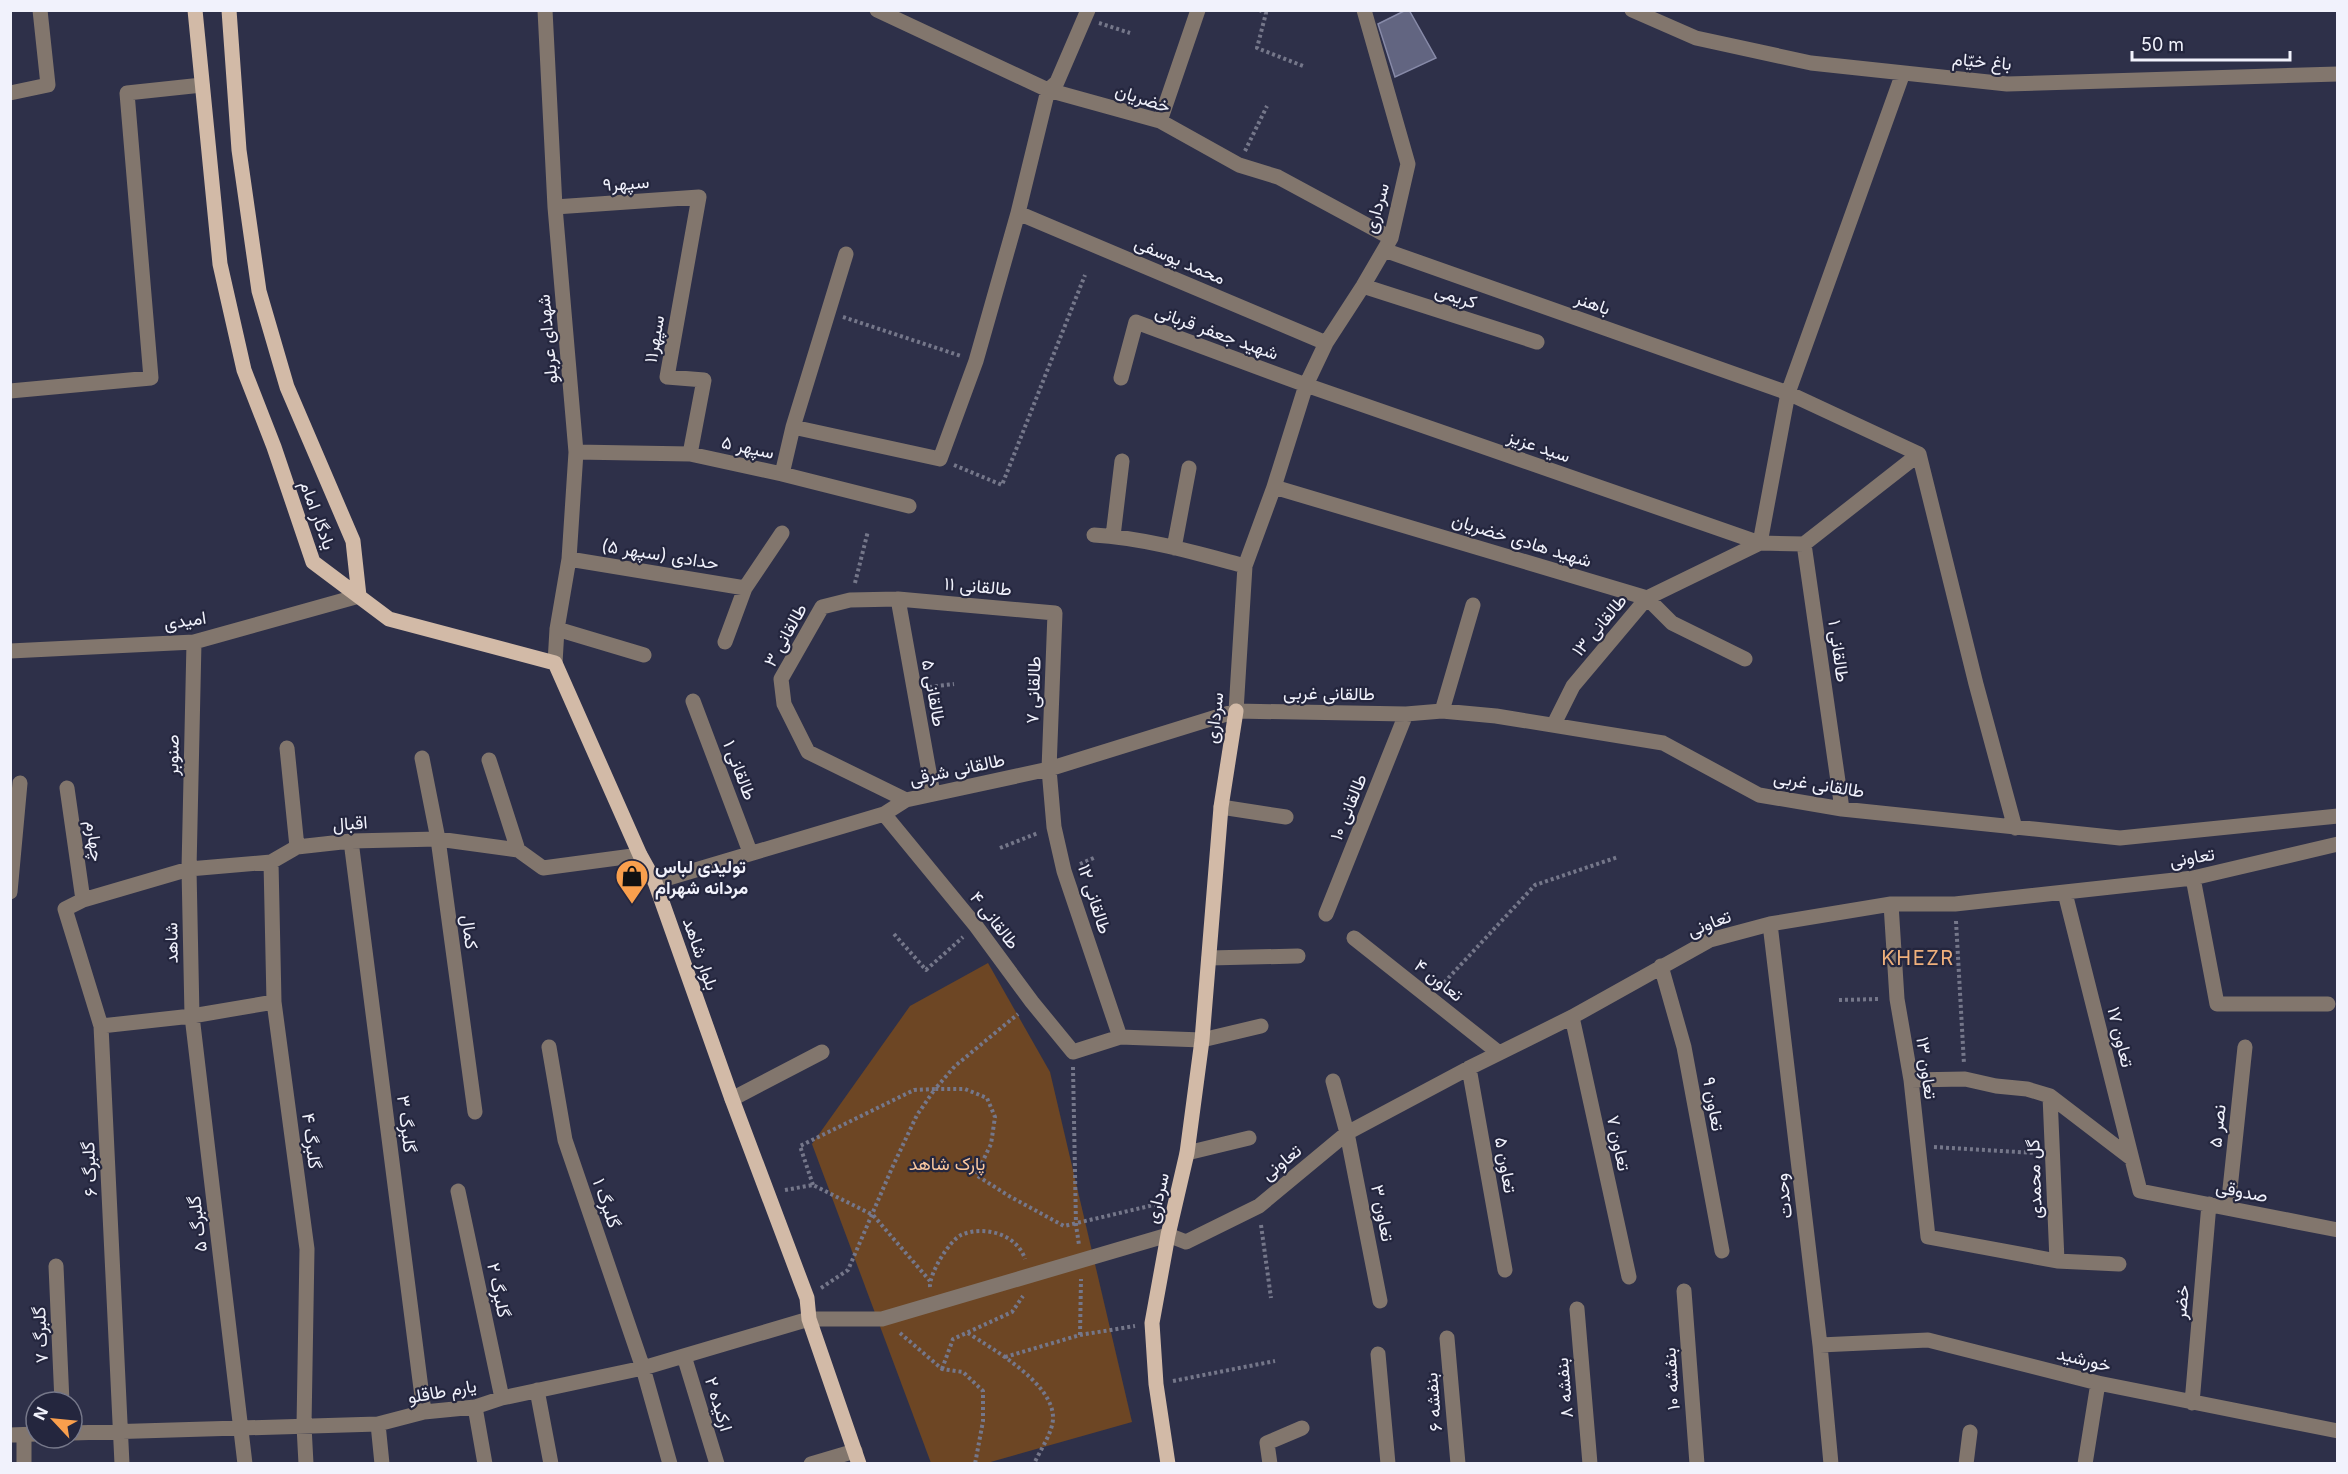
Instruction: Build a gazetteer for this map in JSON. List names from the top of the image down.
{
  "streets": {
    "main road": ["سرداری", "یادگار امام", "بلوار شاهد"],
    "street": [
      "باغ خیّام",
      "خضریان",
      "سپهر۹",
      "محمد یوسفی",
      "کریمی",
      "باهنر",
      "شهید جعفر قربانی",
      "شهدای عربلو",
      "سپهر۱۱",
      "سید عزیز",
      "سپهر ۵",
      "شهید هادی خضریان",
      "حدادی (سپهر ۵)",
      "طالقانی ۱۱",
      "امیدی",
      "طالقانی ۱۳",
      "طالقانی ۳",
      "طالقانی ۱",
      "طالقانی ۷",
      "طالقانی ۵",
      "طالقانی غربی",
      "صنوبر",
      "طالقانی شرقی",
      "طالقانی ۱۰",
      "اقبال",
      "چهارم",
      "تعاونی",
      "طالقانی ۱۲",
      "طالقانی ۴",
      "کمال",
      "شاهد",
      "تعاون ۴",
      "تعاون ۱۷",
      "تعاون ۱۳",
      "تعاون ۹",
      "گلبرگ ۳",
      "نصر ۵",
      "گلبرگ ۴",
      "تعاون ۷",
      "تعاون ۵",
      "گلبرگ ۶",
      "گل محمدی",
      "صدوقی",
      "وحدت",
      "گلبرگ ۱",
      "تعاون ۳",
      "گلبرگ ۵",
      "گلبرگ ۲",
      "خضر",
      "گلبرگ ۷",
      "خورشید",
      "بنفشه ۱۰",
      "بنفشه ۸",
      "یارم طاقلو",
      "بنفشه ۶",
      "ارکیده ۲"
    ]
  },
  "crossings": [
    ["خضریان", "سرداری"],
    ["خضریان", "باهنر"],
    ["سپهر۹", "شهدای عربلو"],
    ["سپهر۹", "سپهر۱۱"],
    ["سرداری", "محمد یوسفی"],
    ["سرداری", "کریمی"],
    ["سرداری", "باهنر"],
    ["سرداری", "شهید جعفر قربانی"],
    ["سرداری", "سید عزیز"],
    ["سرداری", "شهید هادی خضریان"],
    ["سرداری", "طالقانی غربی"],
    ["سرداری", "طالقانی شرقی"],
    ["سرداری", "تعاونی"],
    ["سرداری", "یارم طاقلو"],
    ["شهید جعفر قربانی", "سید عزیز"],
    ["شهدای عربلو", "سپهر ۵"],
    ["شهدای عربلو", "حدادی (سپهر ۵)"],
    ["شهدای عربلو", "بلوار شاهد"],
    ["سپهر۱۱", "سپهر ۵"],
    ["سید عزیز", "طالقانی ۱۳"],
    ["یادگار امام", "امیدی"],
    ["شهید هادی خضریان", "طالقانی ۱۳"],
    ["طالقانی ۱۱", "طالقانی ۳"],
    ["طالقانی ۱۱", "طالقانی ۷"],
    ["طالقانی ۱۱", "طالقانی ۵"],
    ["امیدی", "صنوبر"],
    ["طالقانی ۱۳", "طالقانی غربی"],
    ["طالقانی ۳", "طالقانی ۵"],
    ["طالقانی ۳", "طالقانی شرقی"],
    ["طالقانی ۱", "طالقانی غربی"],
    ["طالقانی ۱", "طالقانی شرقی"],
    ["طالقانی ۷", "طالقانی شرقی"],
    ["طالقانی ۷", "طالقانی ۱۲"],
    ["طالقانی ۵", "طالقانی شرقی"],
    ["طالقانی غربی", "طالقانی شرقی"],
    ["طالقانی غربی", "طالقانی ۱۰"],
    ["صنوبر", "اقبال"],
    ["صنوبر", "شاهد"],
    ["طالقانی شرقی", "طالقانی ۱۲"],
    ["طالقانی شرقی", "طالقانی ۴"],
    ["طالقانی شرقی", "بلوار شاهد"],
    ["اقبال", "چهارم"],
    ["اقبال", "کمال"],
    ["اقبال", "شاهد"],
    ["اقبال", "بلوار شاهد"],
    ["اقبال", "گلبرگ ۳"],
    ["اقبال", "گلبرگ ۴"],
    ["اقبال", "گلبرگ ۶"],
    ["تعاونی", "تعاون ۴"],
    ["تعاونی", "تعاون ۱۷"],
    ["تعاونی", "تعاون ۱۳"],
    ["تعاونی", "تعاون ۹"],
    ["تعاونی", "تعاون ۷"],
    ["تعاونی", "تعاون ۵"],
    ["تعاونی", "وحدت"],
    ["تعاونی", "تعاون ۳"],
    ["تعاونی", "یارم طاقلو"],
    ["شاهد", "گلبرگ ۵"],
    ["بلوار شاهد", "یارم طاقلو"],
    ["تعاون ۱۷", "صدوقی"],
    ["تعاون ۱۳", "گل محمدی"],
    ["گلبرگ ۳", "یارم طاقلو"],
    ["نصر ۵", "صدوقی"],
    ["گلبرگ ۴", "یارم طاقلو"],
    ["گلبرگ ۶", "یارم طاقلو"],
    ["صدوقی", "خضر"],
    ["وحدت", "خورشید"],
    ["گلبرگ ۱", "یارم طاقلو"],
    ["گلبرگ ۵", "یارم طاقلو"],
    ["گلبرگ ۲", "یارم طاقلو"],
    ["خضر", "خورشید"],
    ["یارم طاقلو", "ارکیده ۲"]
  ],
  "districts": ["KHEZR"],
  "parks": ["پارک شاهد"],
  "places": {
    "shop": ["تولیدی لباس مردانه شهرام"]
  },
  "scale_bar": "50 m",
  "north": "top left"
}
